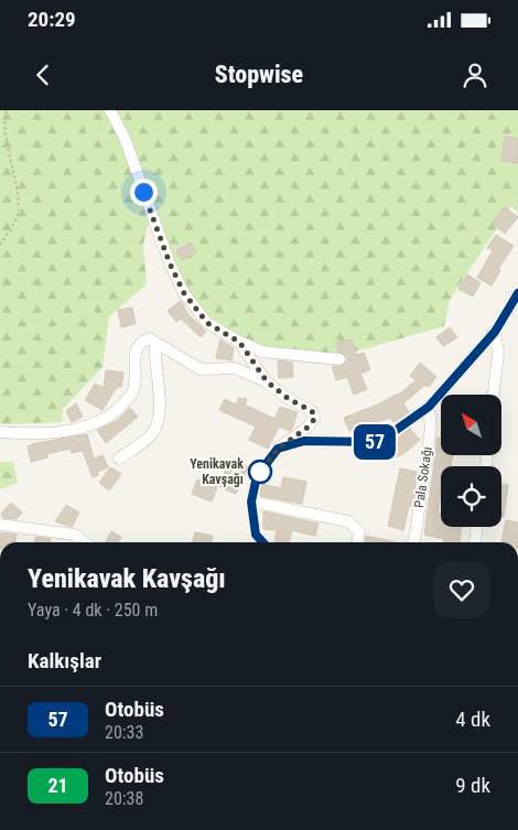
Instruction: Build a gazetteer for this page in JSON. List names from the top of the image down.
{
  "streets": {
    "street": ["Pala Sokağı"]
  },
  "places": ["Yenikavak Kavşağı"],
  "lines": ["bus line 57"],
  "north": "top left",
  "page": {
    "status": "20:29",
    "header": "Stopwise",
    "on_map": "57",
    "heading": [
      ["Yenikavak Kavşağı", "Yaya · 4 dk · 250 m"],
      "Kalkışlar"
    ],
    "list": [
      {
        "mark": "57",
        "name": "Otobüs",
        "note": "20:33",
        "value": "4 dk"
      },
      {
        "mark": "21",
        "name": "Otobüs",
        "note": "20:38",
        "value": "9 dk"
      }
    ]
  }
}
